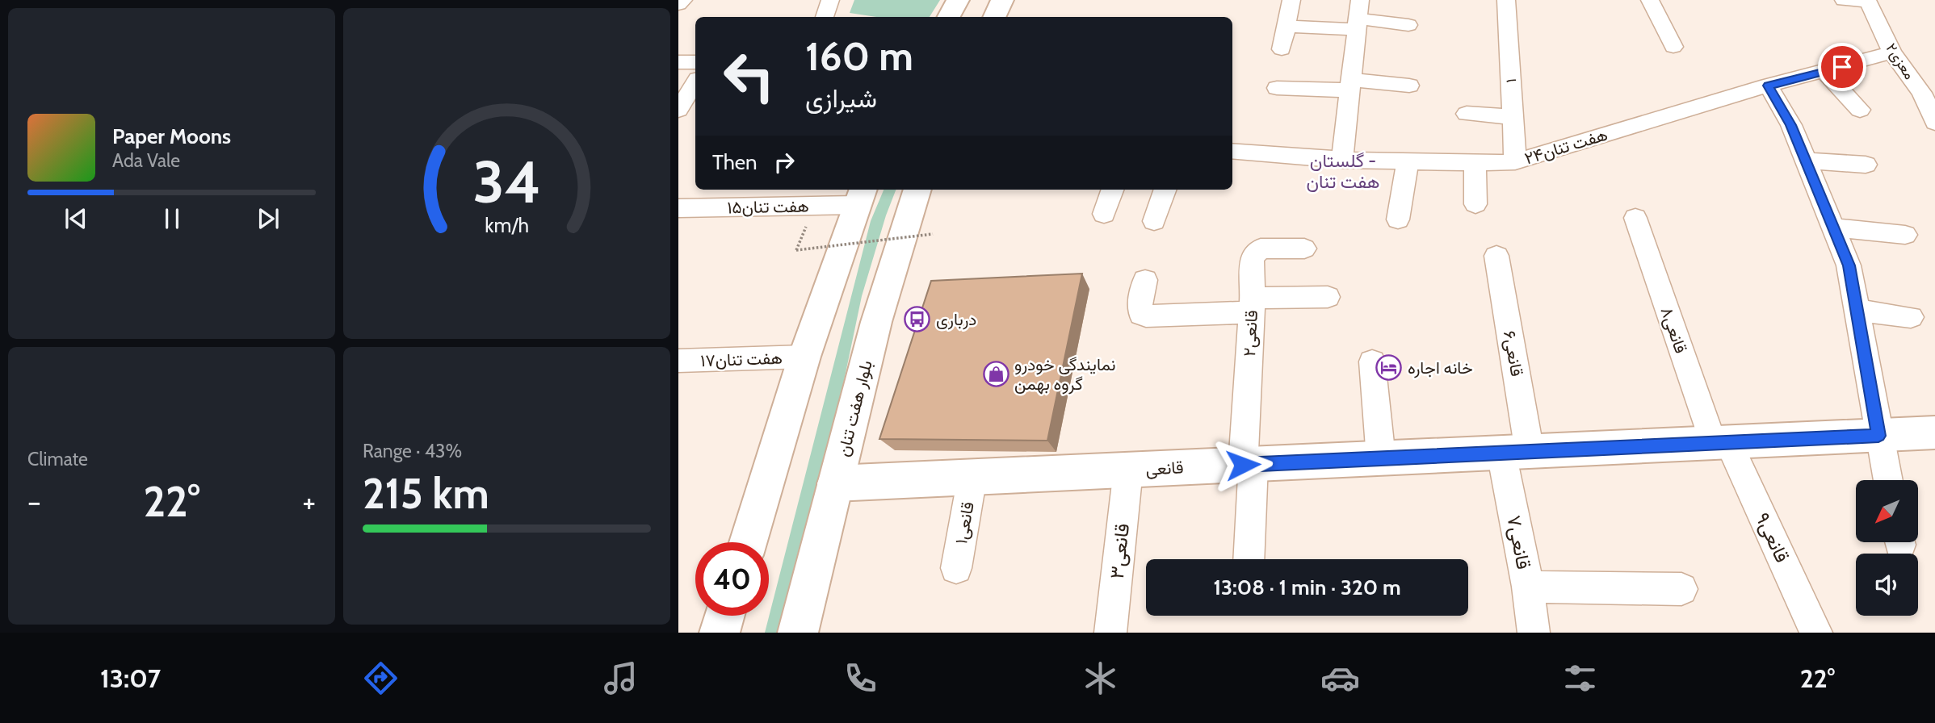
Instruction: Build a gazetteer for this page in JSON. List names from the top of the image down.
{
  "streets": {
    "main road": ["بلوار هفت تنان", "قانعی"],
    "street": [
      "۲معزی",
      "۱",
      "هفت تنان۲۴",
      "هفت تنان۱۵",
      "۸قانعی",
      "۲قانعی",
      "۶قانعی",
      "هفت تنان۱۷",
      "۱قانعی",
      "۹قانعی",
      "۷قانعی",
      "۳قانعی"
    ]
  },
  "crossings": [
    ["۲معزی", "هفت تنان۲۴"],
    ["۱", "هفت تنان۲۴"],
    ["۸قانعی", "قانعی"],
    ["۸قانعی", "۹قانعی"],
    ["۲قانعی", "قانعی"],
    ["۶قانعی", "قانعی"],
    ["۶قانعی", "۷قانعی"],
    ["بلوار هفت تنان", "قانعی"],
    ["قانعی", "۱قانعی"],
    ["قانعی", "۹قانعی"],
    ["قانعی", "۷قانعی"],
    ["قانعی", "۳قانعی"]
  ],
  "districts": ["گلستان - هفت تنان"],
  "places": {
    "bus stop": ["درباری"],
    "hotel": ["خانه اجاره"],
    "shop": ["نمایندگی خودرو گروه بهمن"]
  },
  "north": "bottom left",
  "page": {
    "turn": ["160 m", "شیرازی"],
    "song": ["Paper Moons", "Ada Vale"],
    "then": "Then",
    "tile": [
      "Climate",
      ["Range · 43%", "215 km"]
    ],
    "heat": ["−", "22°", "+"],
    "limit": "40",
    "trip": "13:08 · 1 min · 320 m",
    "tabs": ["13:07", "22°"],
    "gauge": ["34", "km/h"]
  }
}
